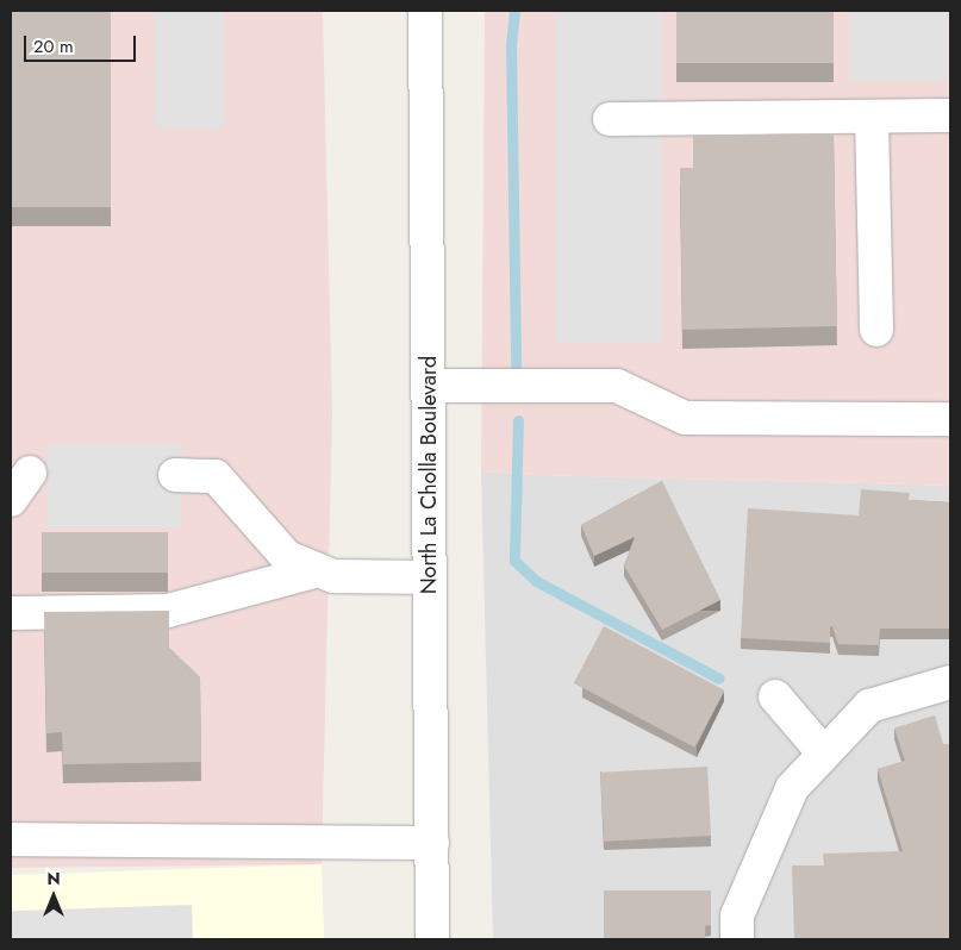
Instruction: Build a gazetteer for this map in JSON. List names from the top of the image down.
{
  "streets": {
    "street": ["North La Cholla Boulevard"]
  },
  "scale_bar": "20 m",
  "north": "top"
}
